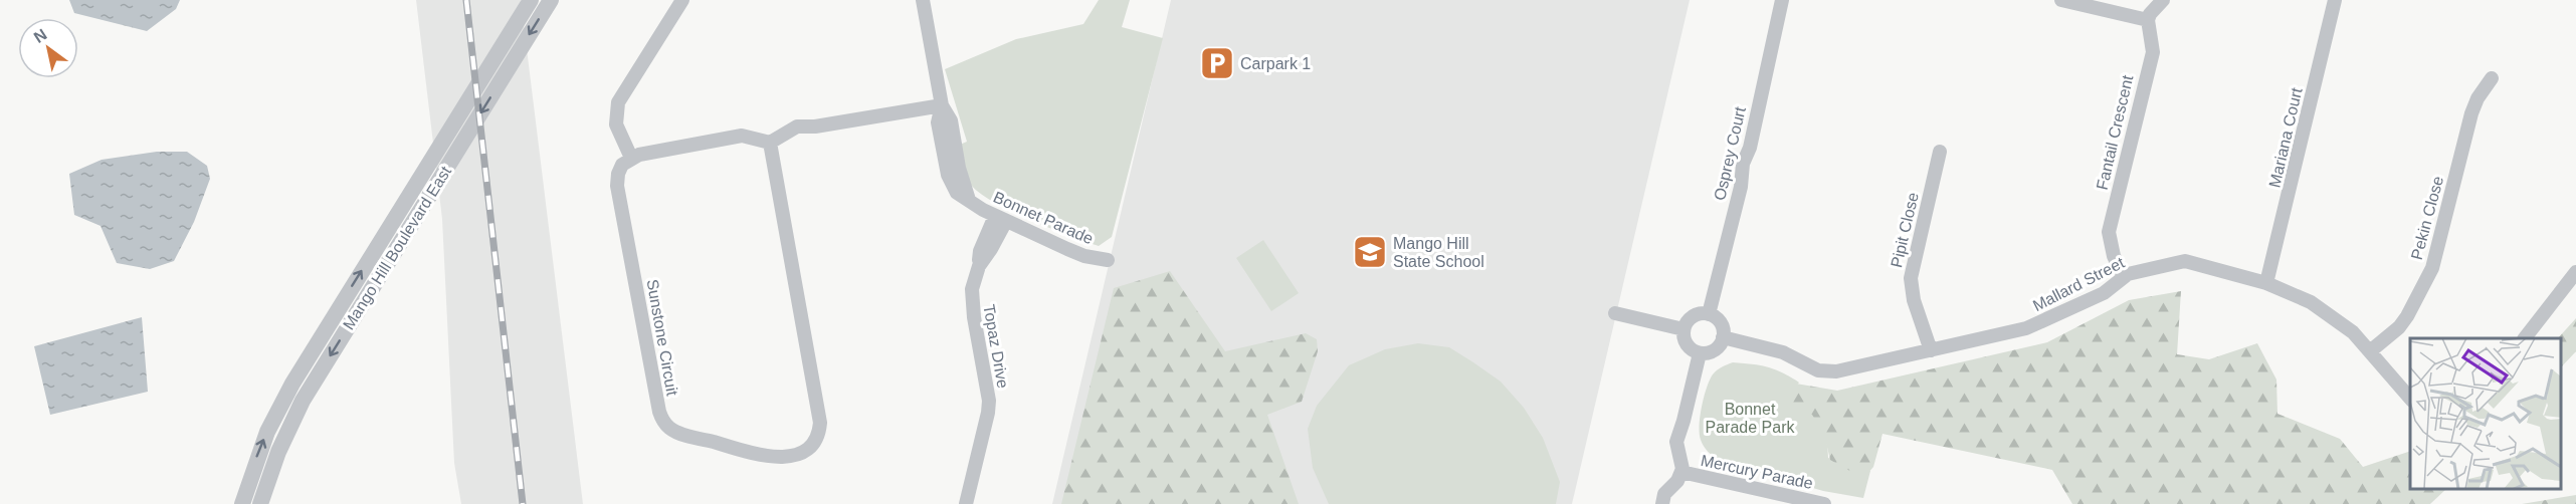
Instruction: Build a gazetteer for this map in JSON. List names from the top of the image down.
{
  "streets": {
    "street": [
      "Fantail Crescent",
      "Mariana Court",
      "Osprey Court",
      "Bonnet Parade",
      "Pekin Close",
      "Pipit Close",
      "Mango Hill Boulevard East",
      "Mallard Street",
      "Sunstone Circuit",
      "Topaz Drive",
      "Mercury Parade"
    ]
  },
  "crossings": [
    ["Fantail Crescent", "Mallard Street"],
    ["Mariana Court", "Mallard Street"],
    ["Osprey Court", "Mallard Street"],
    ["Bonnet Parade", "Topaz Drive"],
    ["Pekin Close", "Mallard Street"],
    ["Pipit Close", "Mallard Street"]
  ],
  "parks": ["Bonnet Parade Park"],
  "places": {
    "parking": ["Carpark 1"],
    "school or university": ["Mango Hill State School"]
  },
  "north": "top left"
}
